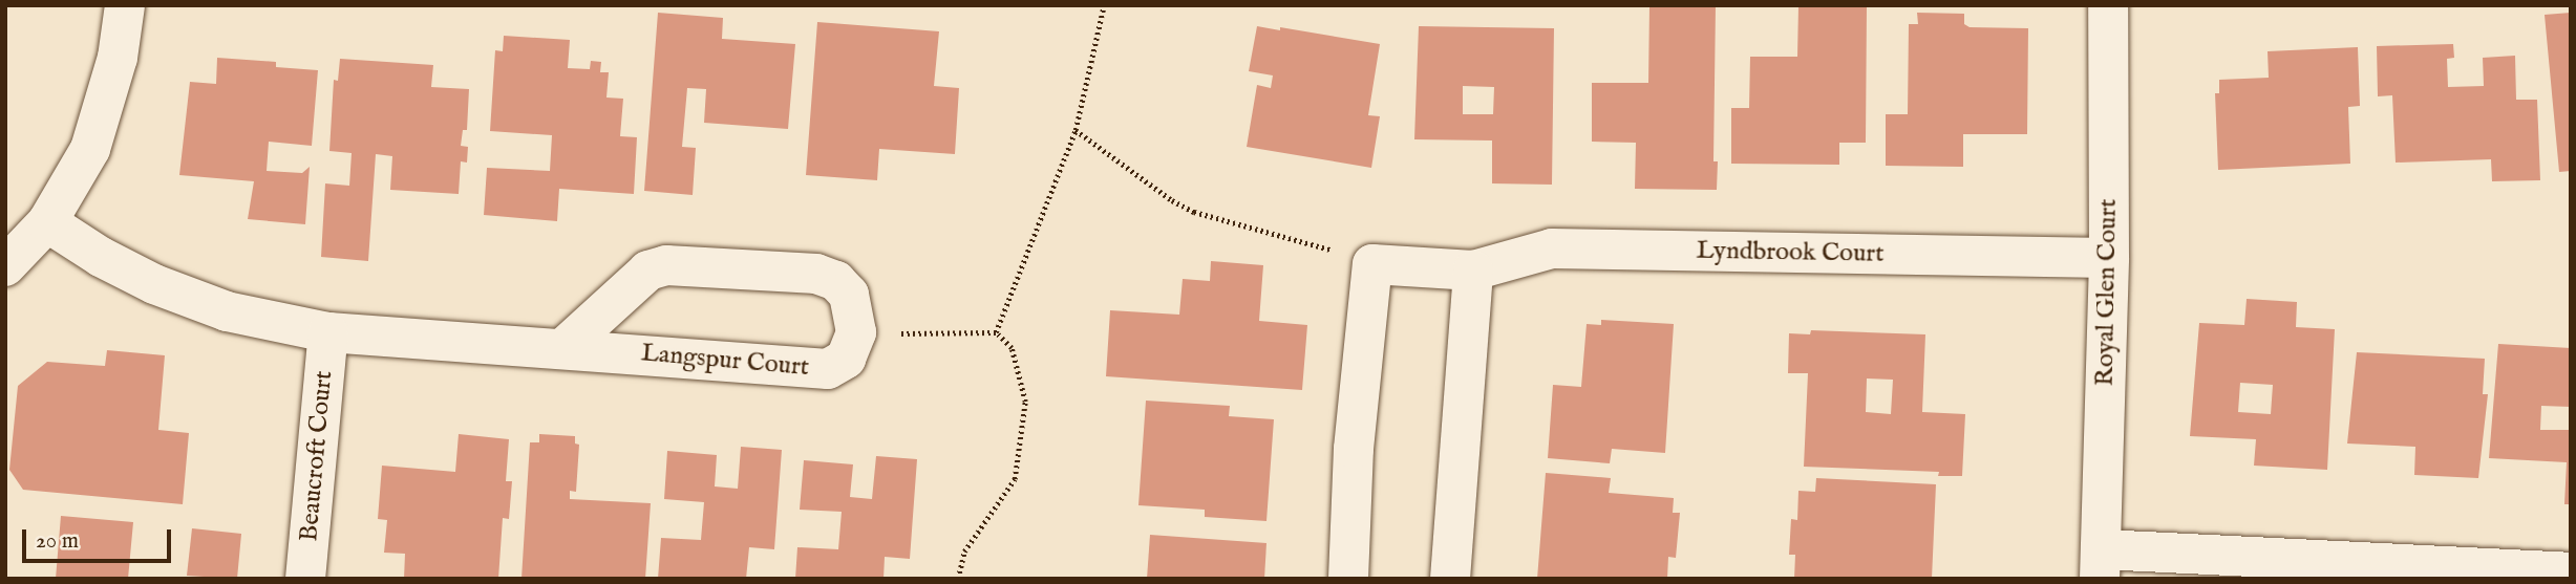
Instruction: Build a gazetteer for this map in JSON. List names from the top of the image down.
{
  "streets": {
    "street": [
      "Lyndbrook Court",
      "Royal Glen Court",
      "Langspur Court",
      "Beaucroft Court"
    ]
  },
  "crossings": [
    ["Lyndbrook Court", "Royal Glen Court"],
    ["Langspur Court", "Beaucroft Court"]
  ],
  "scale_bar": "20 m"
}
